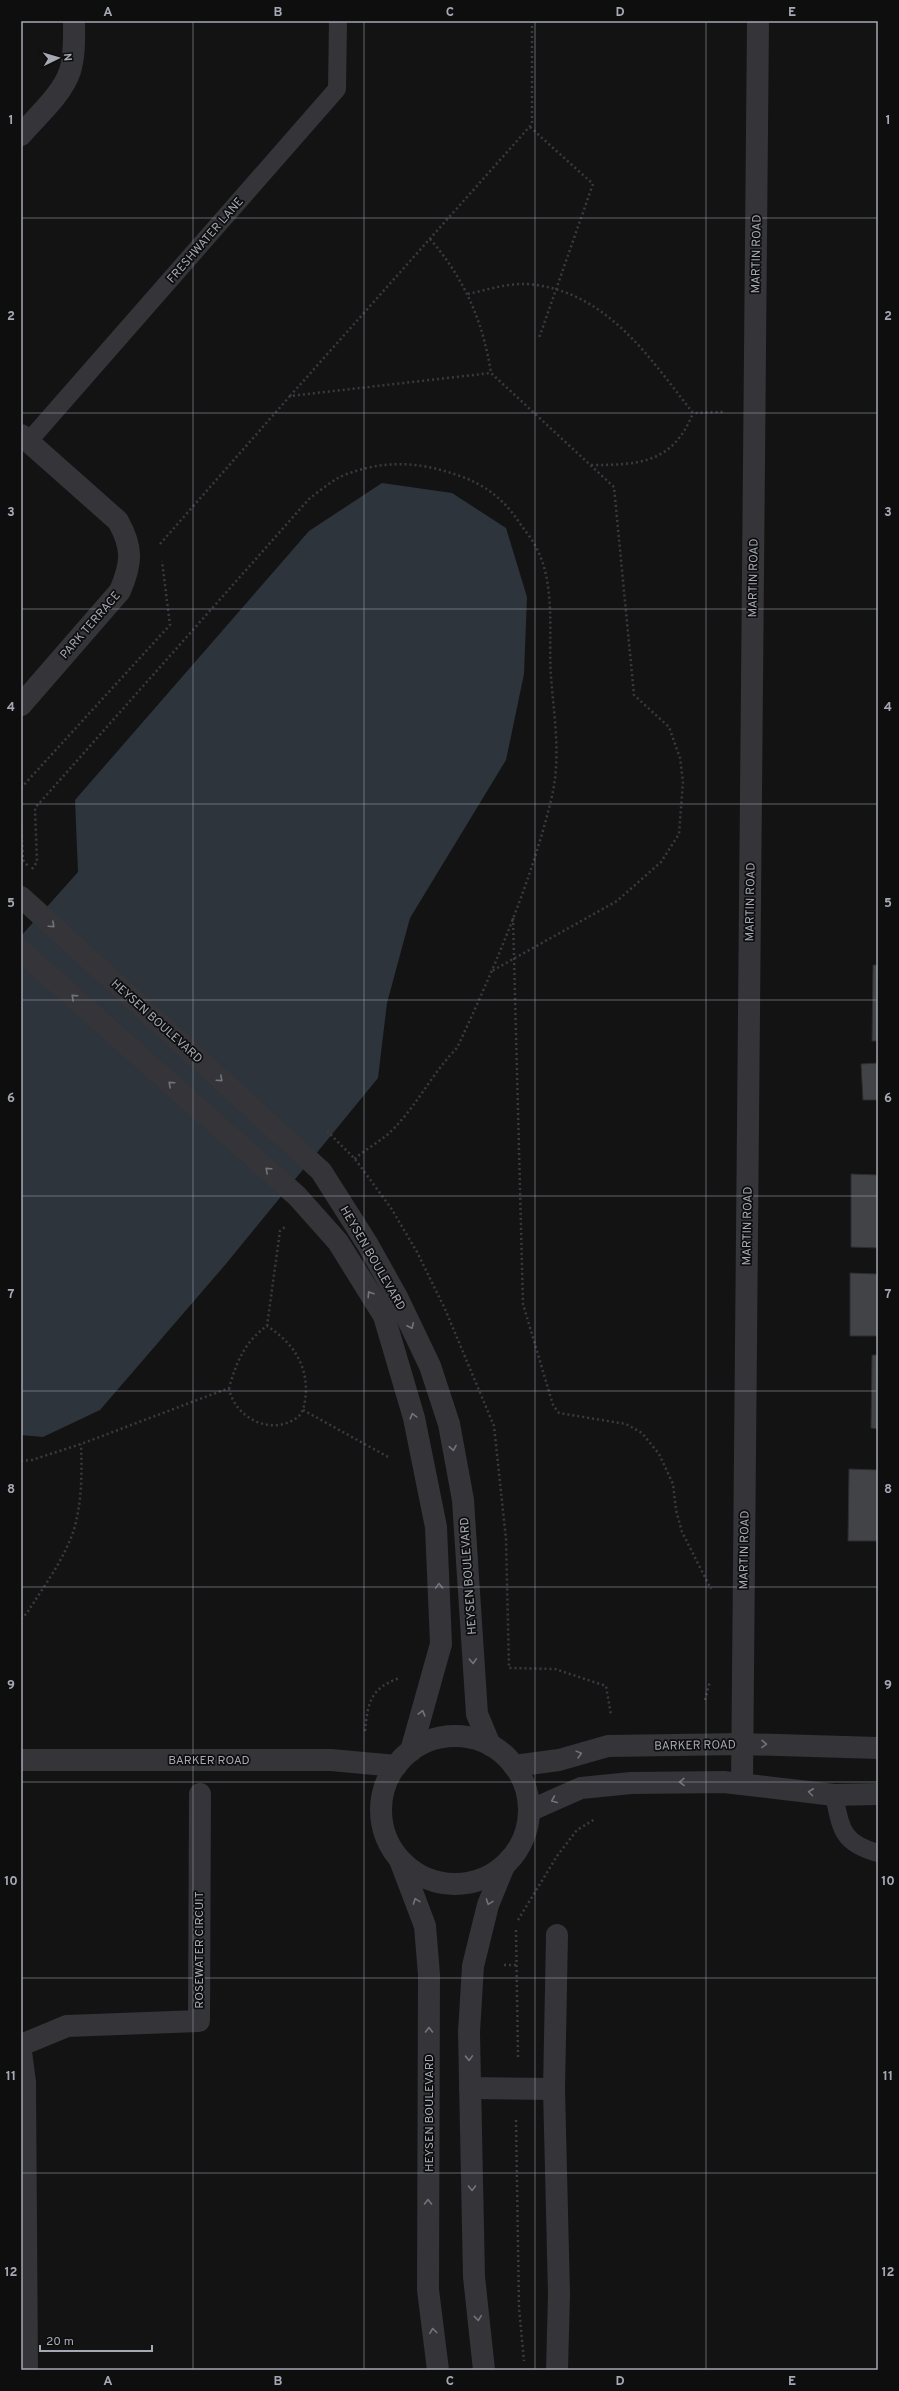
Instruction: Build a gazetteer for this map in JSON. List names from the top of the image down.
{
  "streets": {
    "street": [
      "MARTIN ROAD",
      "PARK TERRACE",
      "HEYSEN BOULEVARD",
      "BARKER ROAD",
      "ROSEWATER CIRCUIT"
    ],
    "lane": ["FRESHWATER LANE"]
  },
  "crossings": [
    ["FRESHWATER LANE", "PARK TERRACE"],
    ["MARTIN ROAD", "BARKER ROAD"]
  ],
  "scale_bar": "20 m",
  "north": "right",
  "grid": {
    "columns": [
      "A",
      "B",
      "C",
      "D",
      "E"
    ],
    "rows": [
      "1",
      "2",
      "3",
      "4",
      "5",
      "6",
      "7",
      "8",
      "9",
      "10",
      "11",
      "12"
    ]
  }
}
